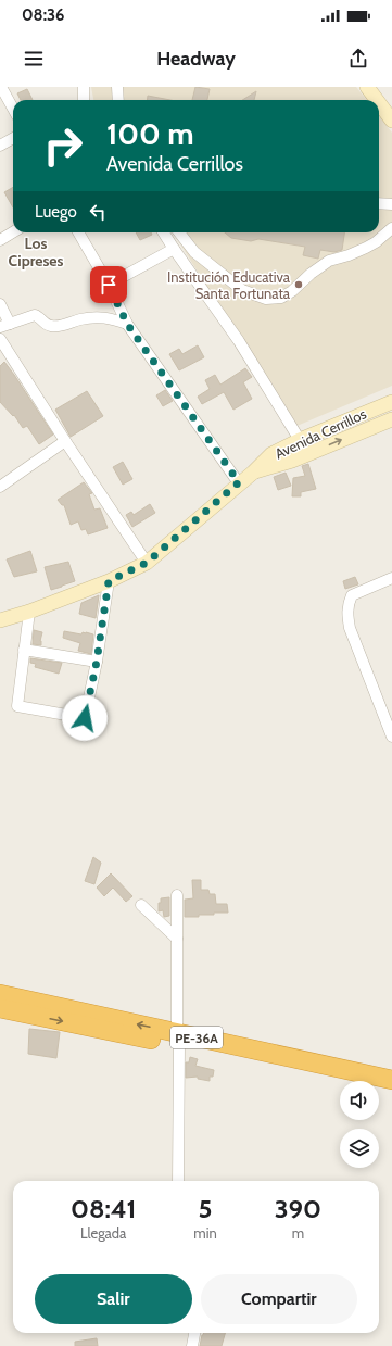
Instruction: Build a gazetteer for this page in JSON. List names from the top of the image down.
{
  "streets": {
    "highway": ["PE-36A"],
    "street": ["Avenida Cerrillos"]
  },
  "districts": ["Los Cipreses"],
  "places": ["Institución Educativa Santa Fortunata"],
  "page": {
    "status": "08:36",
    "header": "Headway",
    "turn": ["100 m", "Avenida Cerrillos"],
    "then": "Luego",
    "eta": [
      "08:41",
      "Llegada",
      "5",
      "min",
      "390",
      "m"
    ],
    "buttons": ["Salir", "Compartir"]
  }
}
